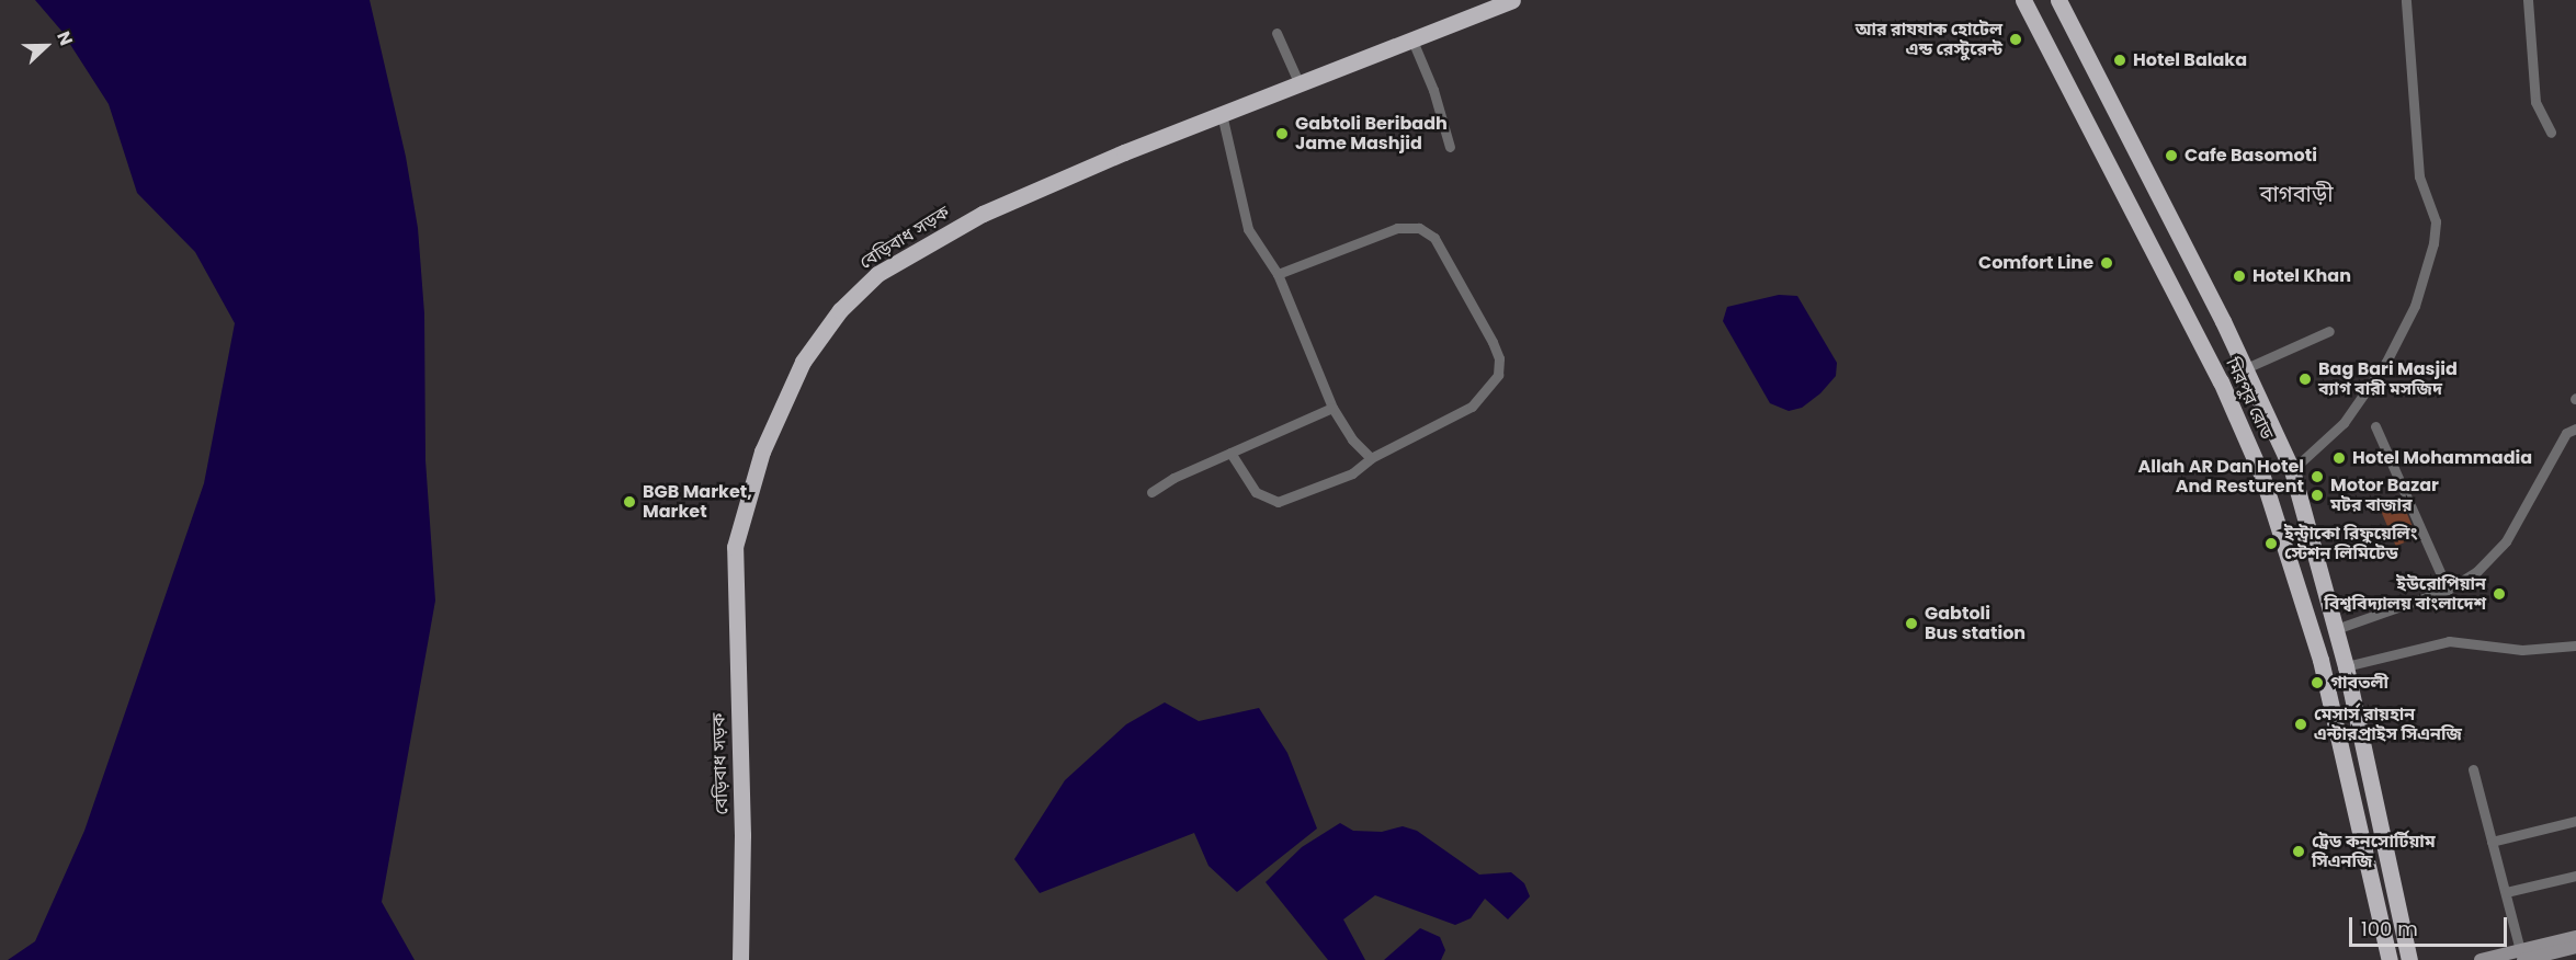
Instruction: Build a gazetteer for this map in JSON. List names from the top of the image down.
{
  "streets": {
    "highway": ["বেড়িবাধ সড়ক", "মিরপুর রোড"]
  },
  "districts": ["বাগবাড়ী"],
  "places": [
    "আর রাযযাক হোটেল এন্ড রেস্টুরেন্ট",
    "Hotel Balaka",
    "Gabtoli Beribadh Jame Mashjid",
    "Cafe Basomoti",
    "Comfort Line",
    "Hotel Khan",
    "Bag Bari Masjid ব্যাগ বারী মসজিদ",
    "Hotel Mohammadia",
    "Allah AR Dan Hotel And Resturent",
    "Motor Bazar মটর বাজার",
    "BGB Market, Market",
    "ইন্ট্রাকো রিফুয়েলিং স্টেশন লিমিটেড",
    "ইউরোপিয়ান বিশ্ববিদ্যালয় বাংলাদেশ",
    "Gabtoli Bus station",
    "গাবতলী",
    "মেসার্স রায়হান এন্টারপ্রাইস সিএনজি",
    "ট্রেড কনসোর্টিয়াম সিএনজি"
  ],
  "scale_bar": "100 m",
  "north": "right"
}
